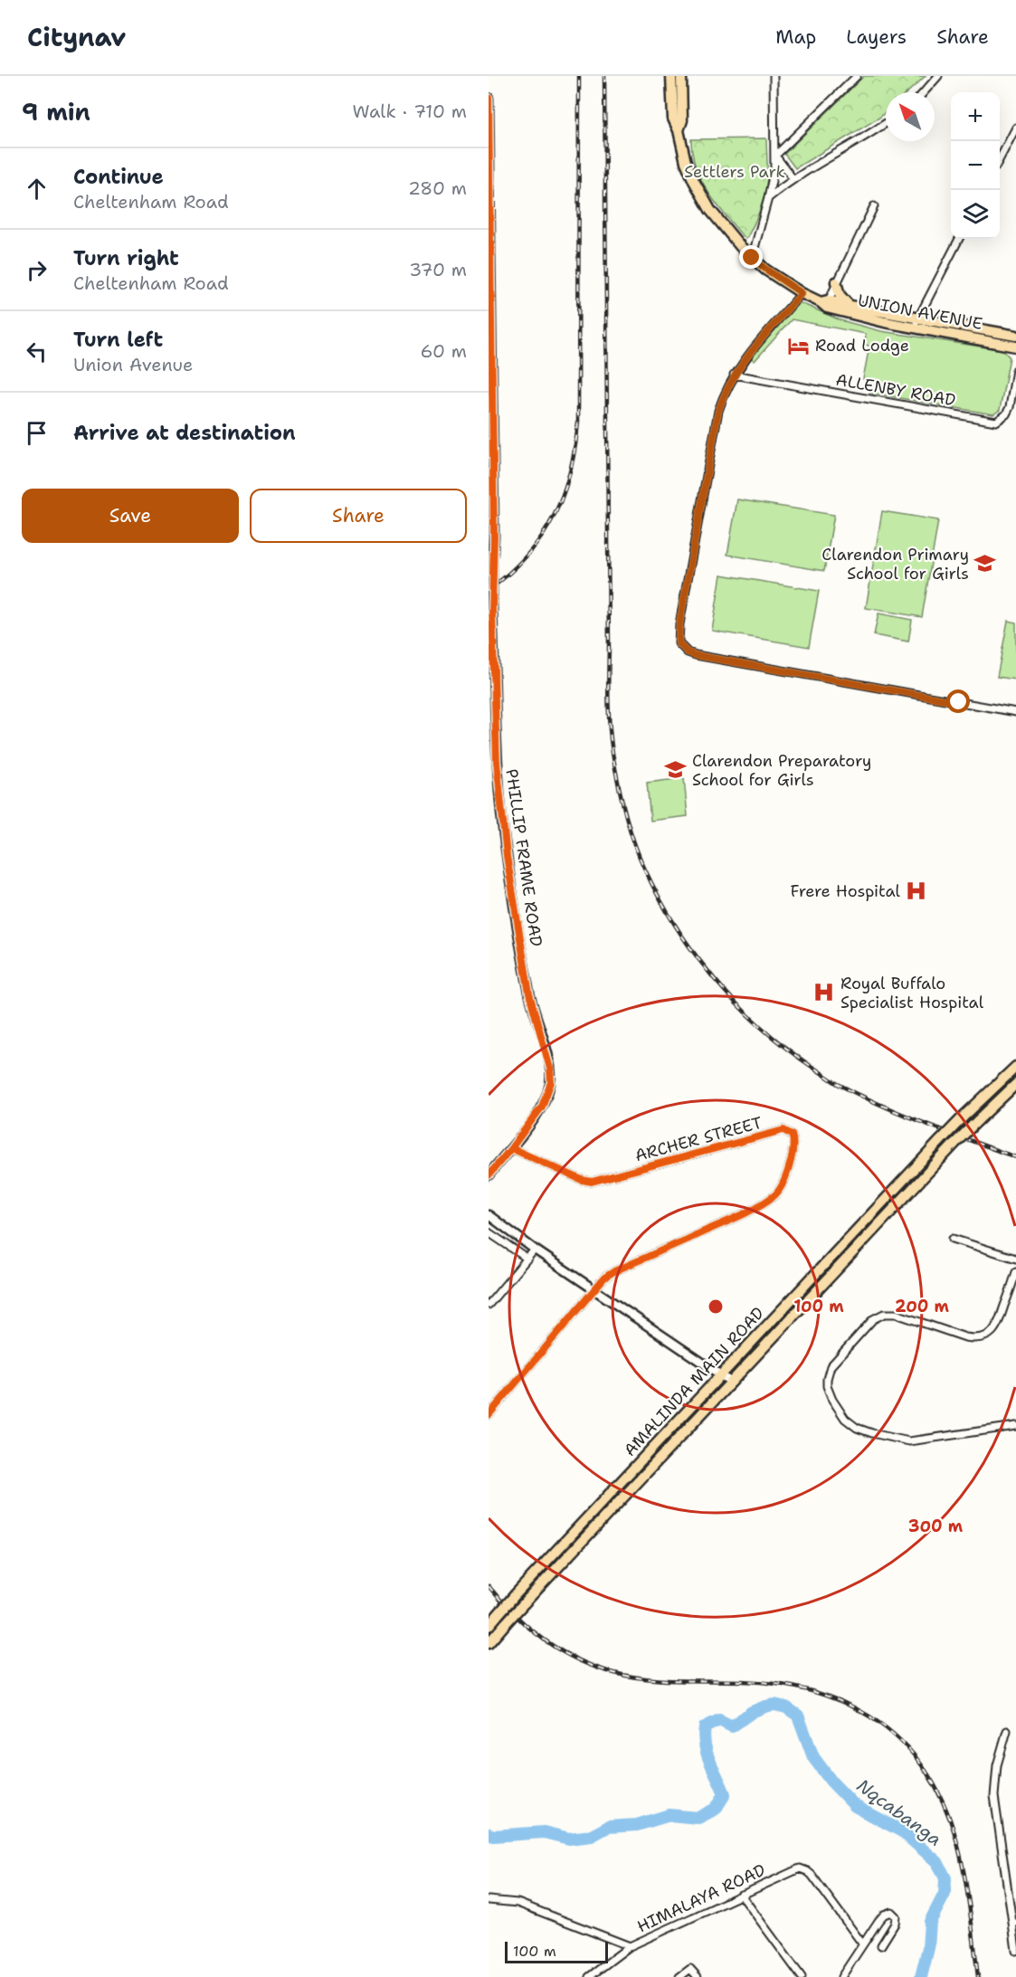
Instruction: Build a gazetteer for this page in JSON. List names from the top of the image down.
{
  "streets": {
    "main road": ["UNION AVENUE", "AMALINDA MAIN ROAD"],
    "street": [
      "ALLENBY ROAD",
      "PHILLIP FRAME ROAD",
      "ARCHER STREET",
      "HIMALAYA ROAD"
    ]
  },
  "crossings": [
    ["PHILLIP FRAME ROAD", "ARCHER STREET"]
  ],
  "water": ["Nqcabanga"],
  "parks": ["Settlers Park"],
  "places": {
    "hotel": ["Road Lodge"],
    "school or university": ["Clarendon Primary School for Girls", "Clarendon Preparatory School for Girls"],
    "hospital": ["Frere Hospital", "Royal Buffalo Specialist Hospital"]
  },
  "scale_bar": "100 m",
  "north": "top left",
  "page": {
    "header": "Citynav",
    "nav": ["Map", "Layers", "Share"],
    "heading": ["9 min", "Walk · 710 m"],
    "map_buttons": ["+", "−"],
    "list": [
      ["Continue", "Cheltenham Road", "280 m"],
      ["Turn right", "Cheltenham Road", "370 m"],
      ["Turn left", "Union Avenue", "60 m"],
      "Arrive at destination"
    ],
    "buttons": ["Save", "Share"],
    "scale": "100 m"
  },
  "rings": ["100 m", "200 m", "300 m"]
}
